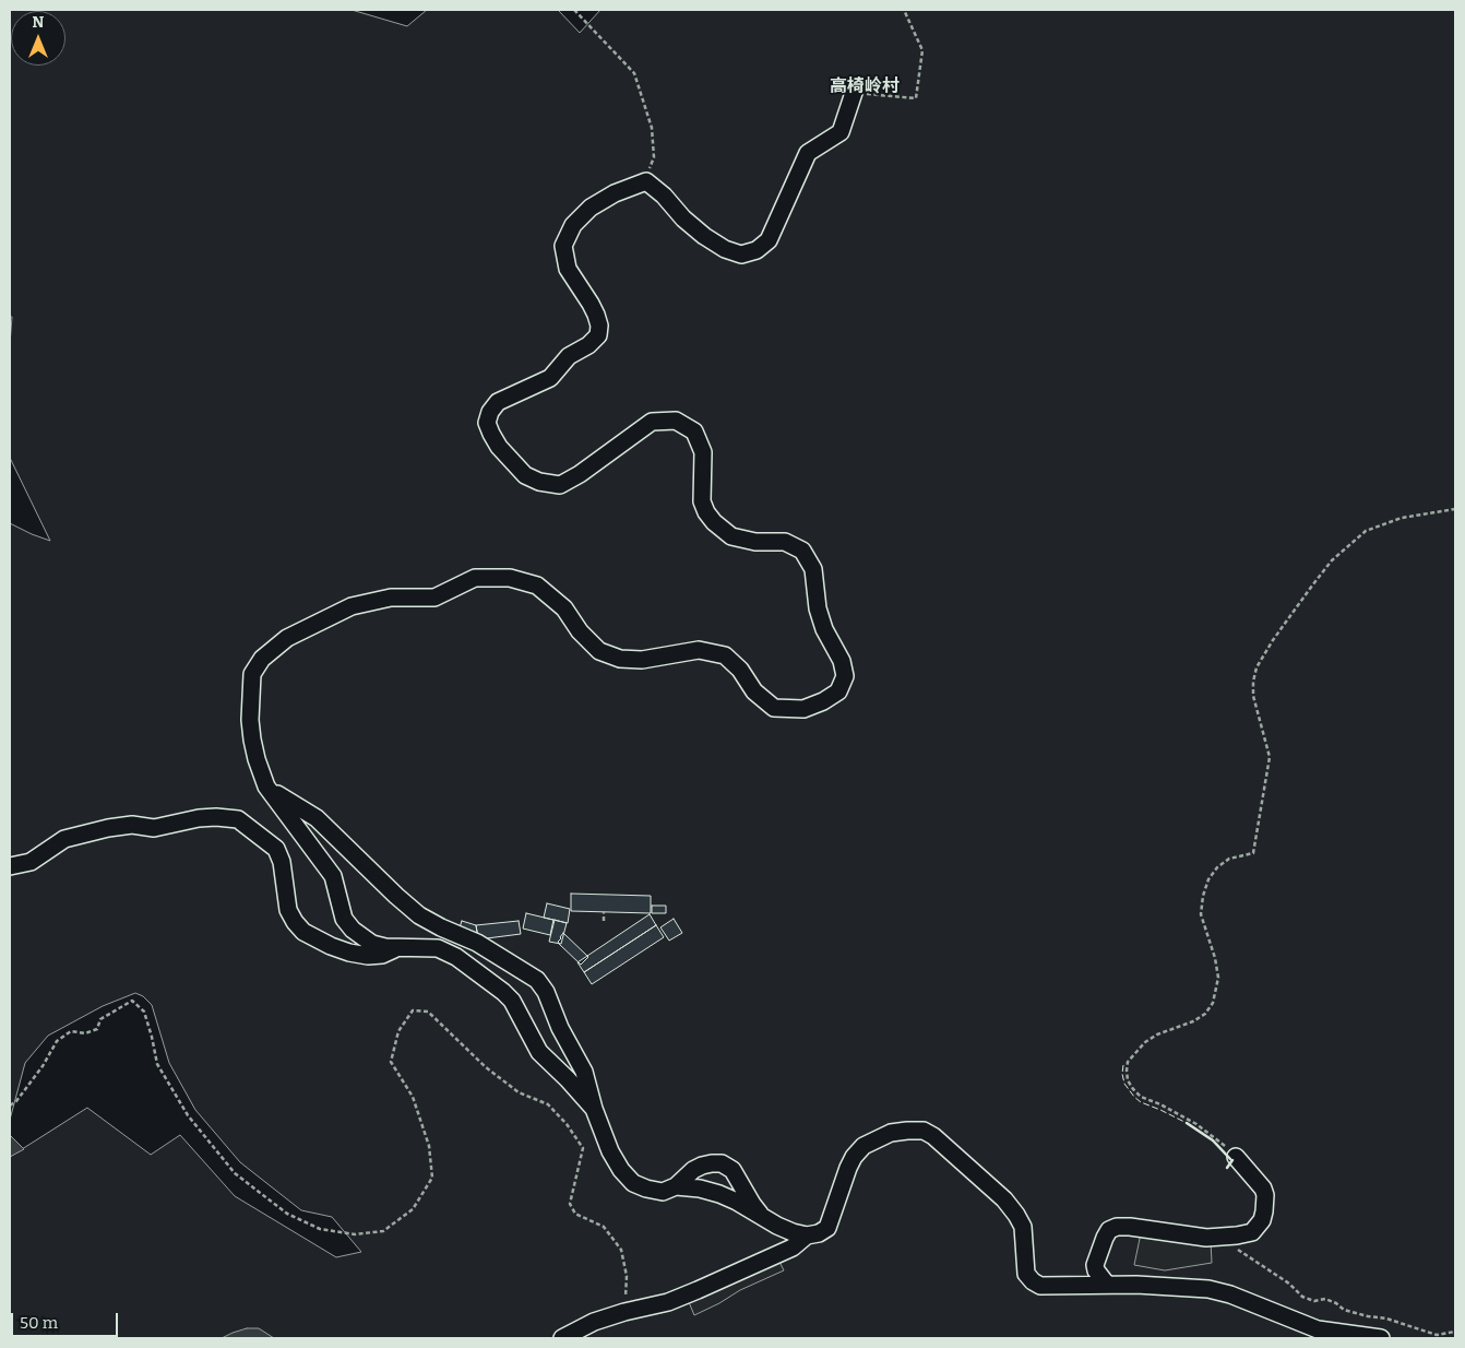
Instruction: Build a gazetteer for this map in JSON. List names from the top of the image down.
{
  "districts": ["高椅岭村"],
  "scale_bar": "50 m",
  "north": "top"
}
